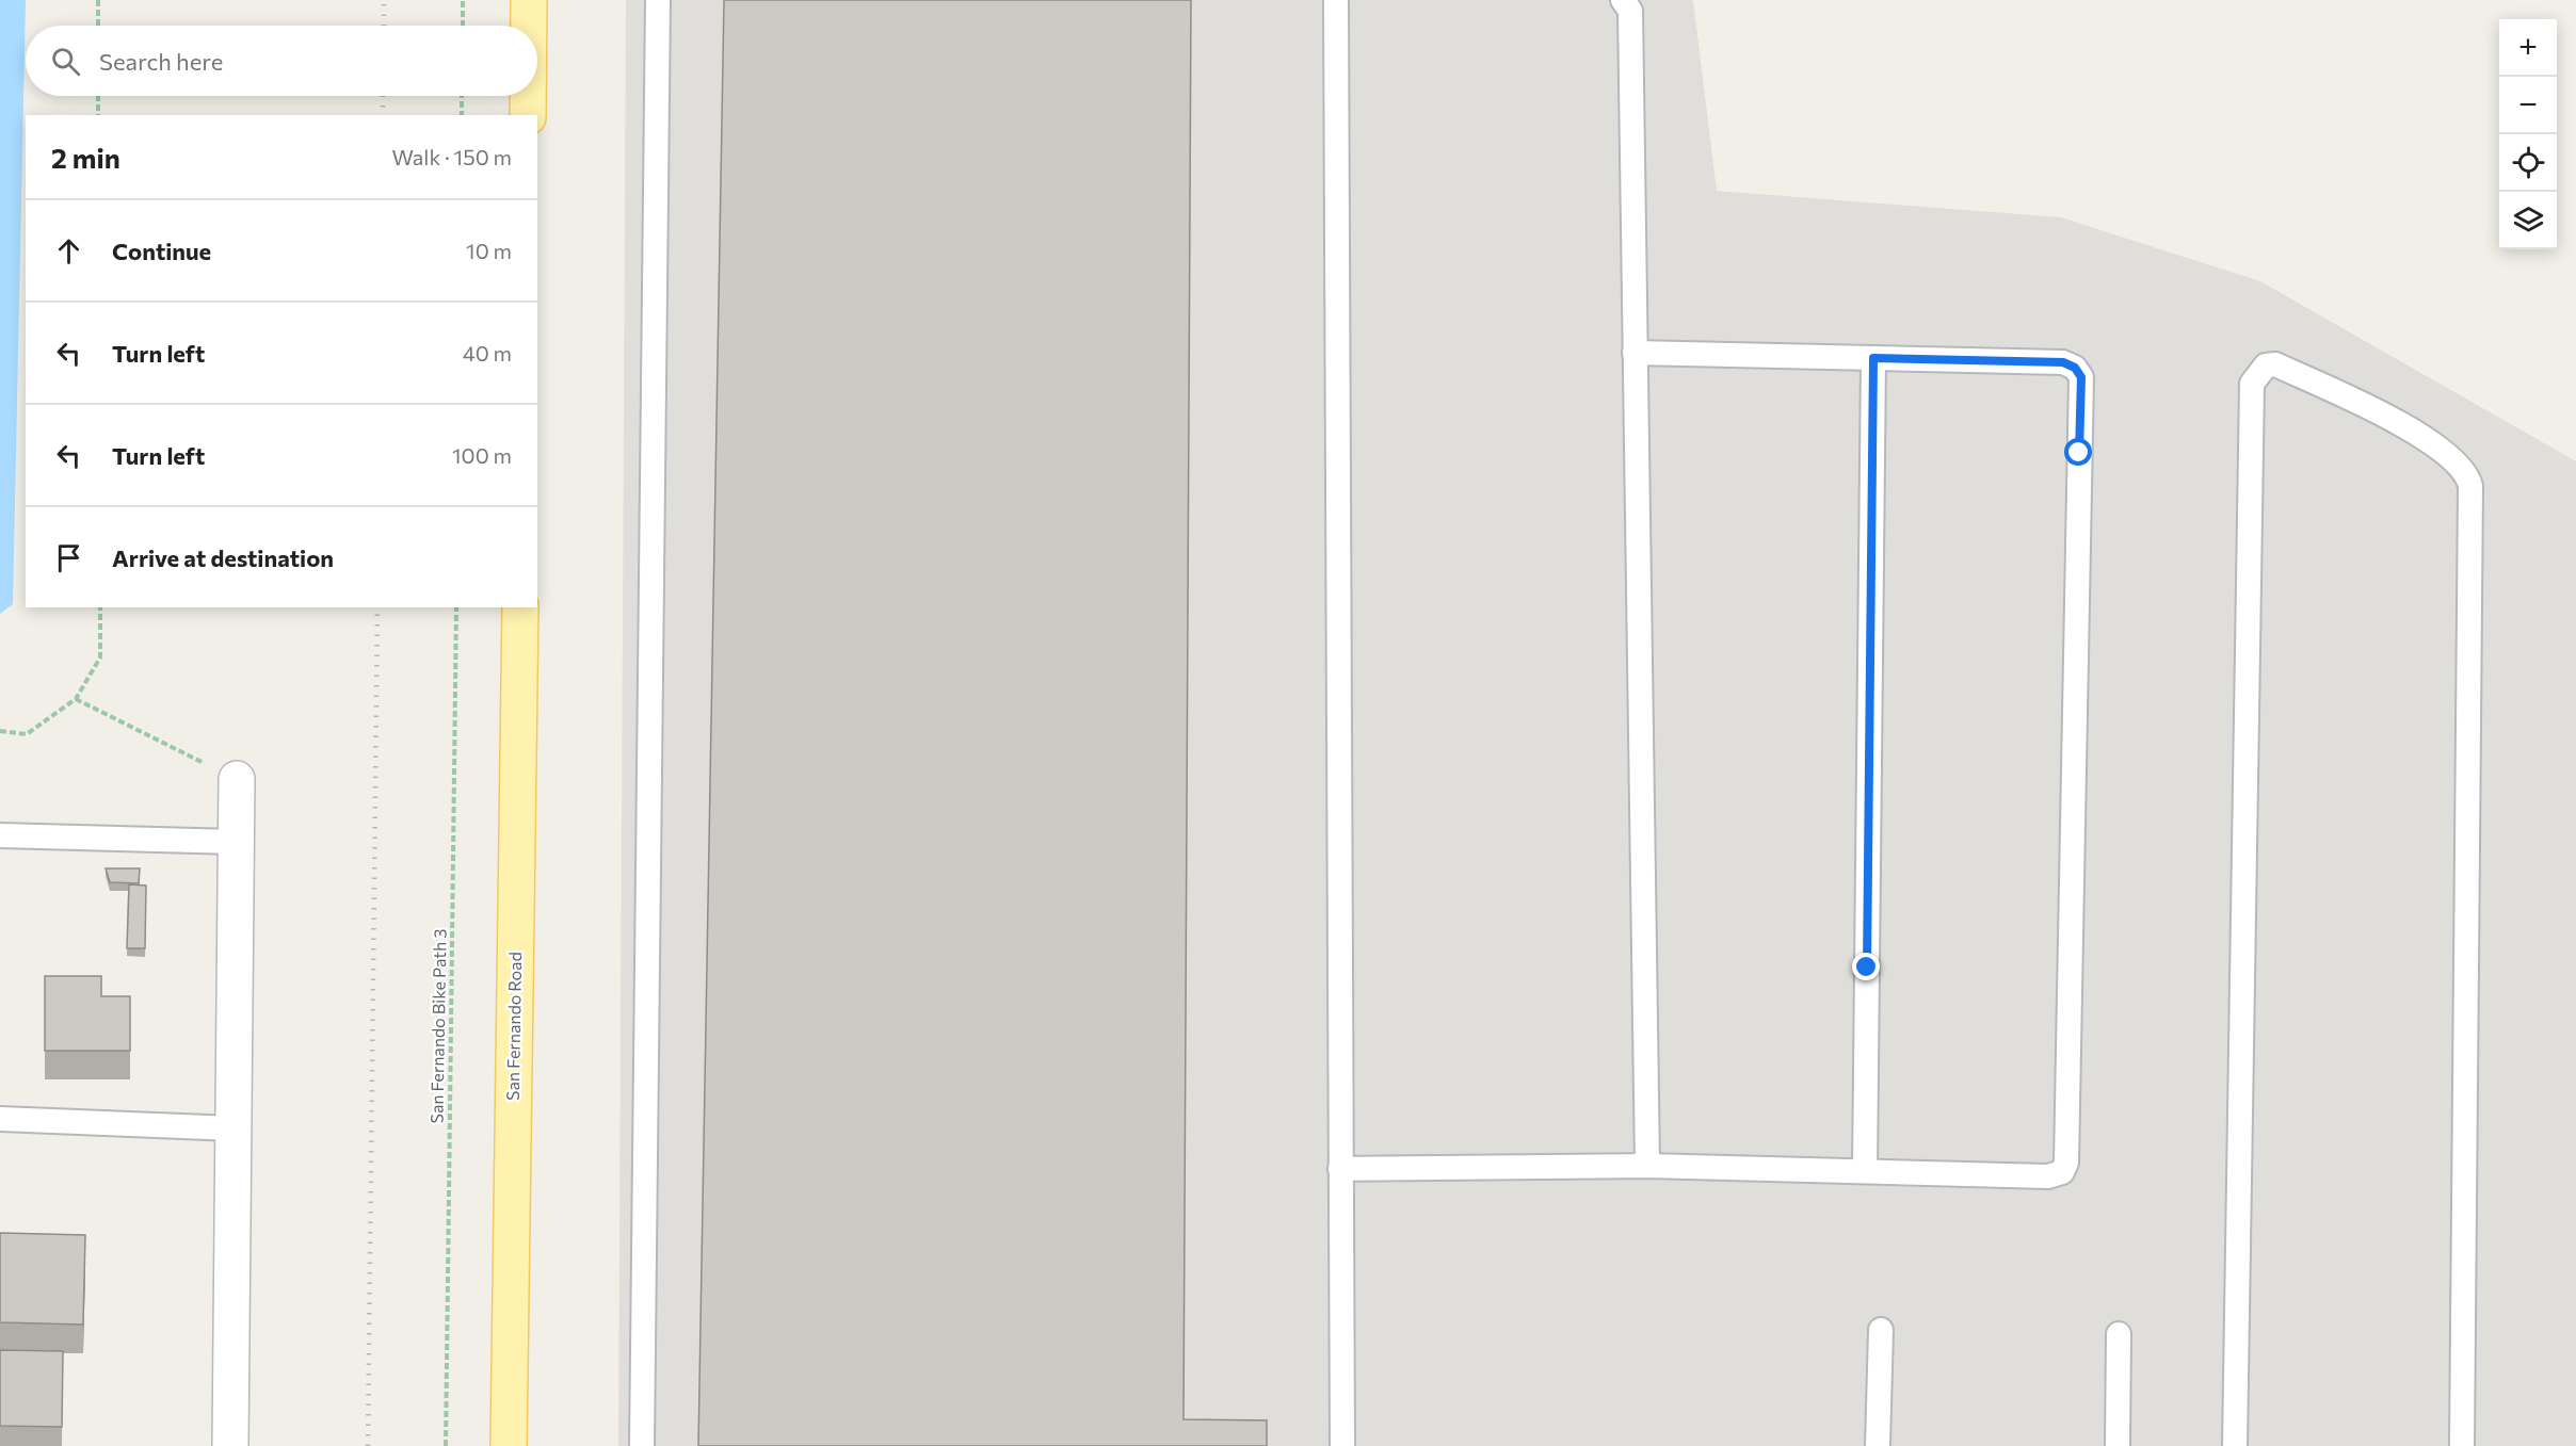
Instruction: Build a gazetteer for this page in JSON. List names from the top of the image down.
{
  "streets": {
    "main road": ["San Fernando Road"],
    "path": ["San Fernando Bike Path 3"]
  },
  "page": {
    "map_buttons": ["+", "−"],
    "search": "Search here",
    "heading": ["2 min", "Walk · 150 m"],
    "list": [
      ["Continue", "10 m"],
      ["Turn left", "40 m"],
      ["Turn left", "100 m"],
      "Arrive at destination"
    ]
  }
}
